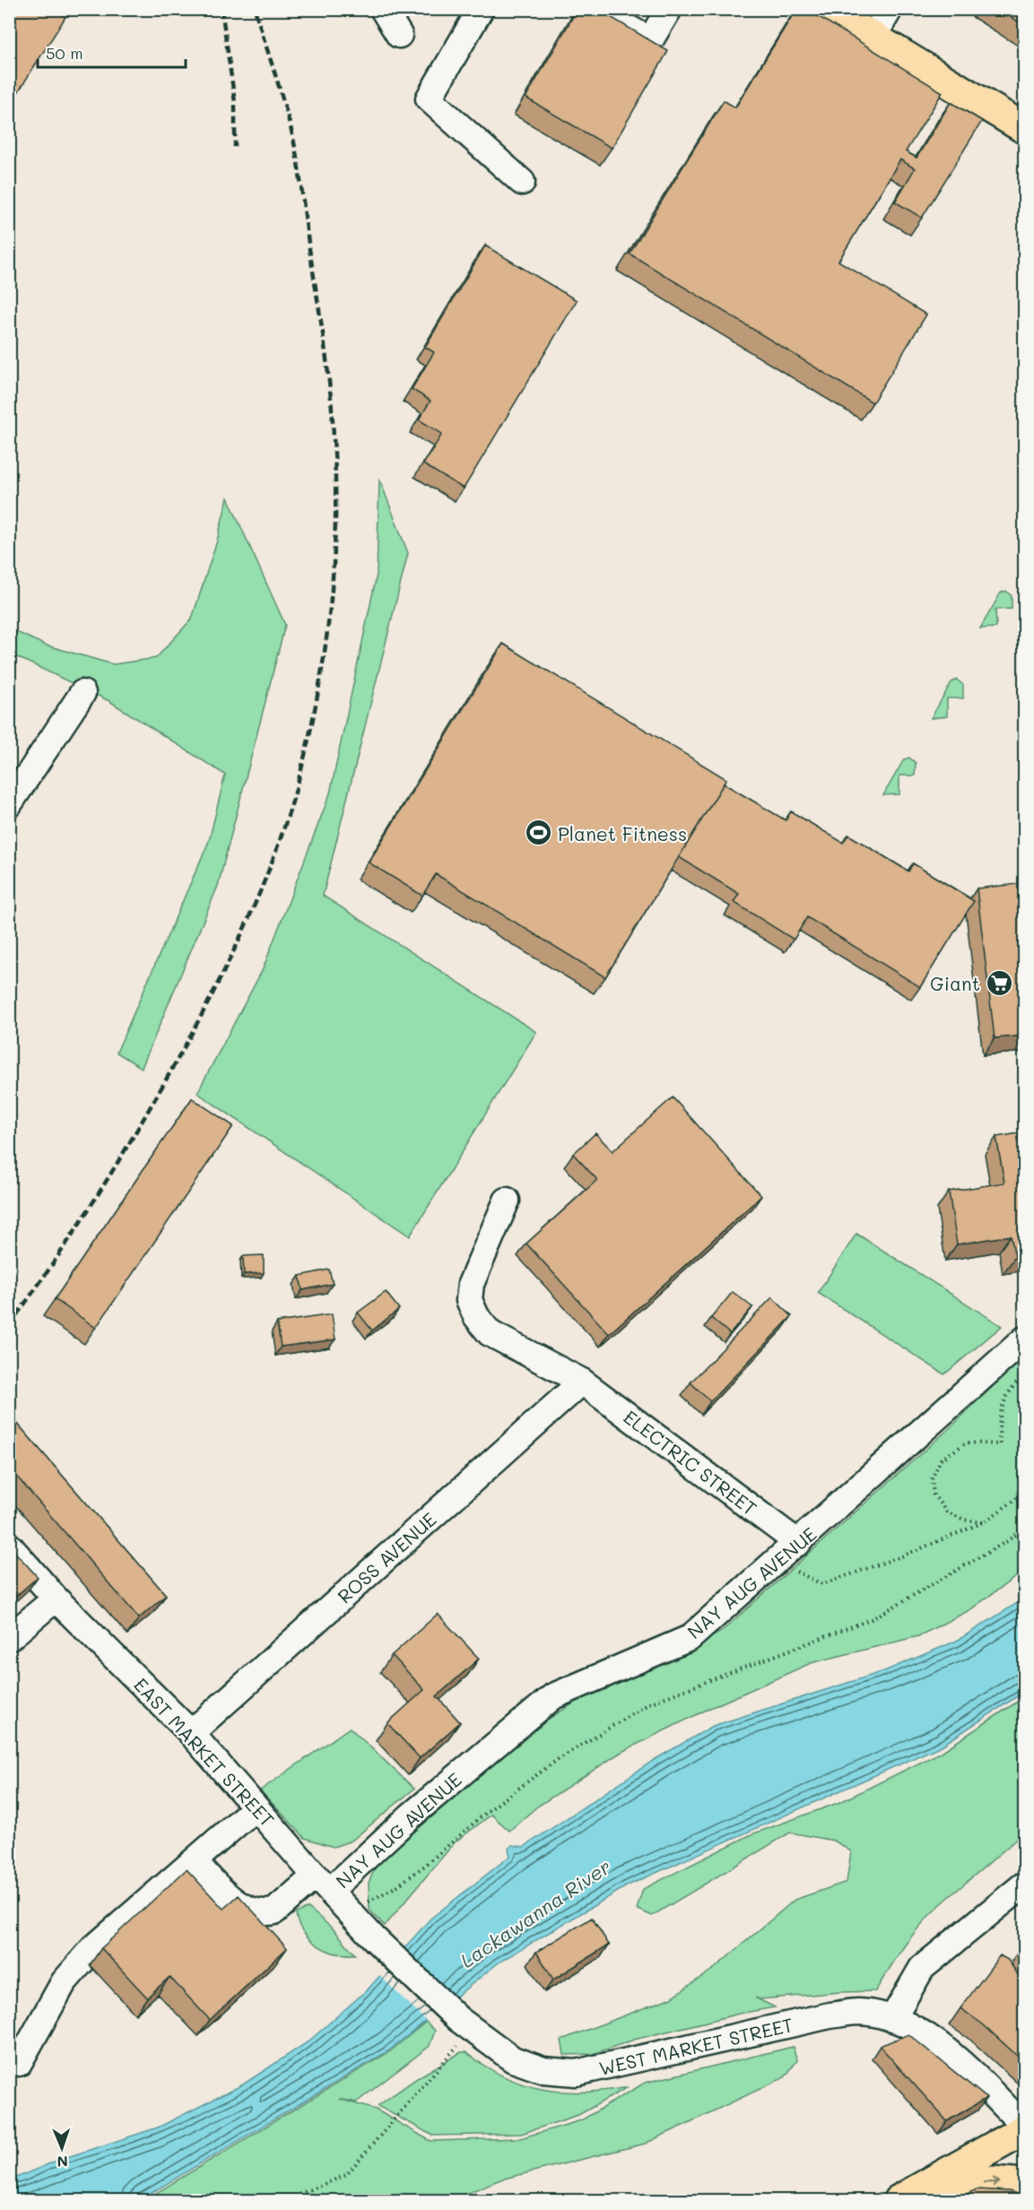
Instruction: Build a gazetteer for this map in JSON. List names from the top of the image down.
{
  "streets": {
    "street": [
      "ELECTRIC STREET",
      "ROSS AVENUE",
      "NAY AUG AVENUE",
      "EAST MARKET STREET",
      "WEST MARKET STREET"
    ]
  },
  "crossings": [
    ["ELECTRIC STREET", "ROSS AVENUE"],
    ["ELECTRIC STREET", "NAY AUG AVENUE"],
    ["ROSS AVENUE", "EAST MARKET STREET"],
    ["NAY AUG AVENUE", "EAST MARKET STREET"],
    ["EAST MARKET STREET", "WEST MARKET STREET"]
  ],
  "water": ["Lackawanna River"],
  "places": {
    "sports": ["Planet Fitness"],
    "supermarket": ["Giant"]
  },
  "scale_bar": "50 m",
  "north": "bottom"
}
